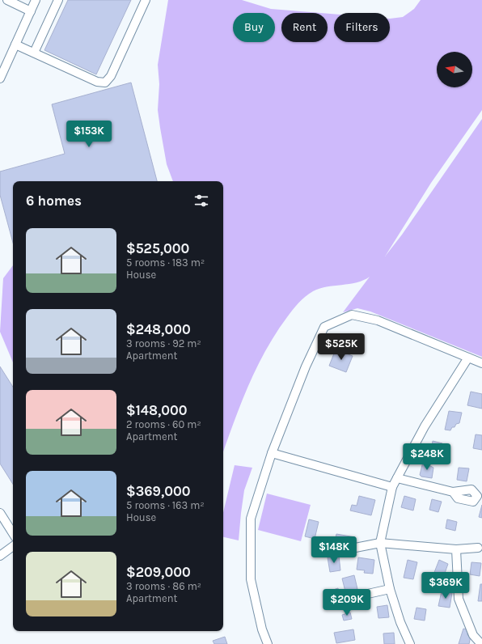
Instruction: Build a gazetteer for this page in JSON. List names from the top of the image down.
{
  "north": "left",
  "page": {
    "chip": ["Buy", "Rent", "Filters"],
    "price": [
      "$153K",
      "$525K",
      "$248K",
      "$148K",
      "$369K",
      "$209K"
    ],
    "heading": "6 homes",
    "list": [
      {
        "name": "$525,000",
        "note": "5 rooms · 183 m² · House"
      },
      {
        "name": "$248,000",
        "note": "3 rooms · 92 m² · Apartment"
      },
      {
        "name": "$148,000",
        "note": "2 rooms · 60 m² · Apartment"
      },
      {
        "name": "$369,000",
        "note": "5 rooms · 163 m² · House"
      },
      {
        "name": "$209,000",
        "note": "3 rooms · 86 m² · Apartment"
      }
    ]
  }
}
